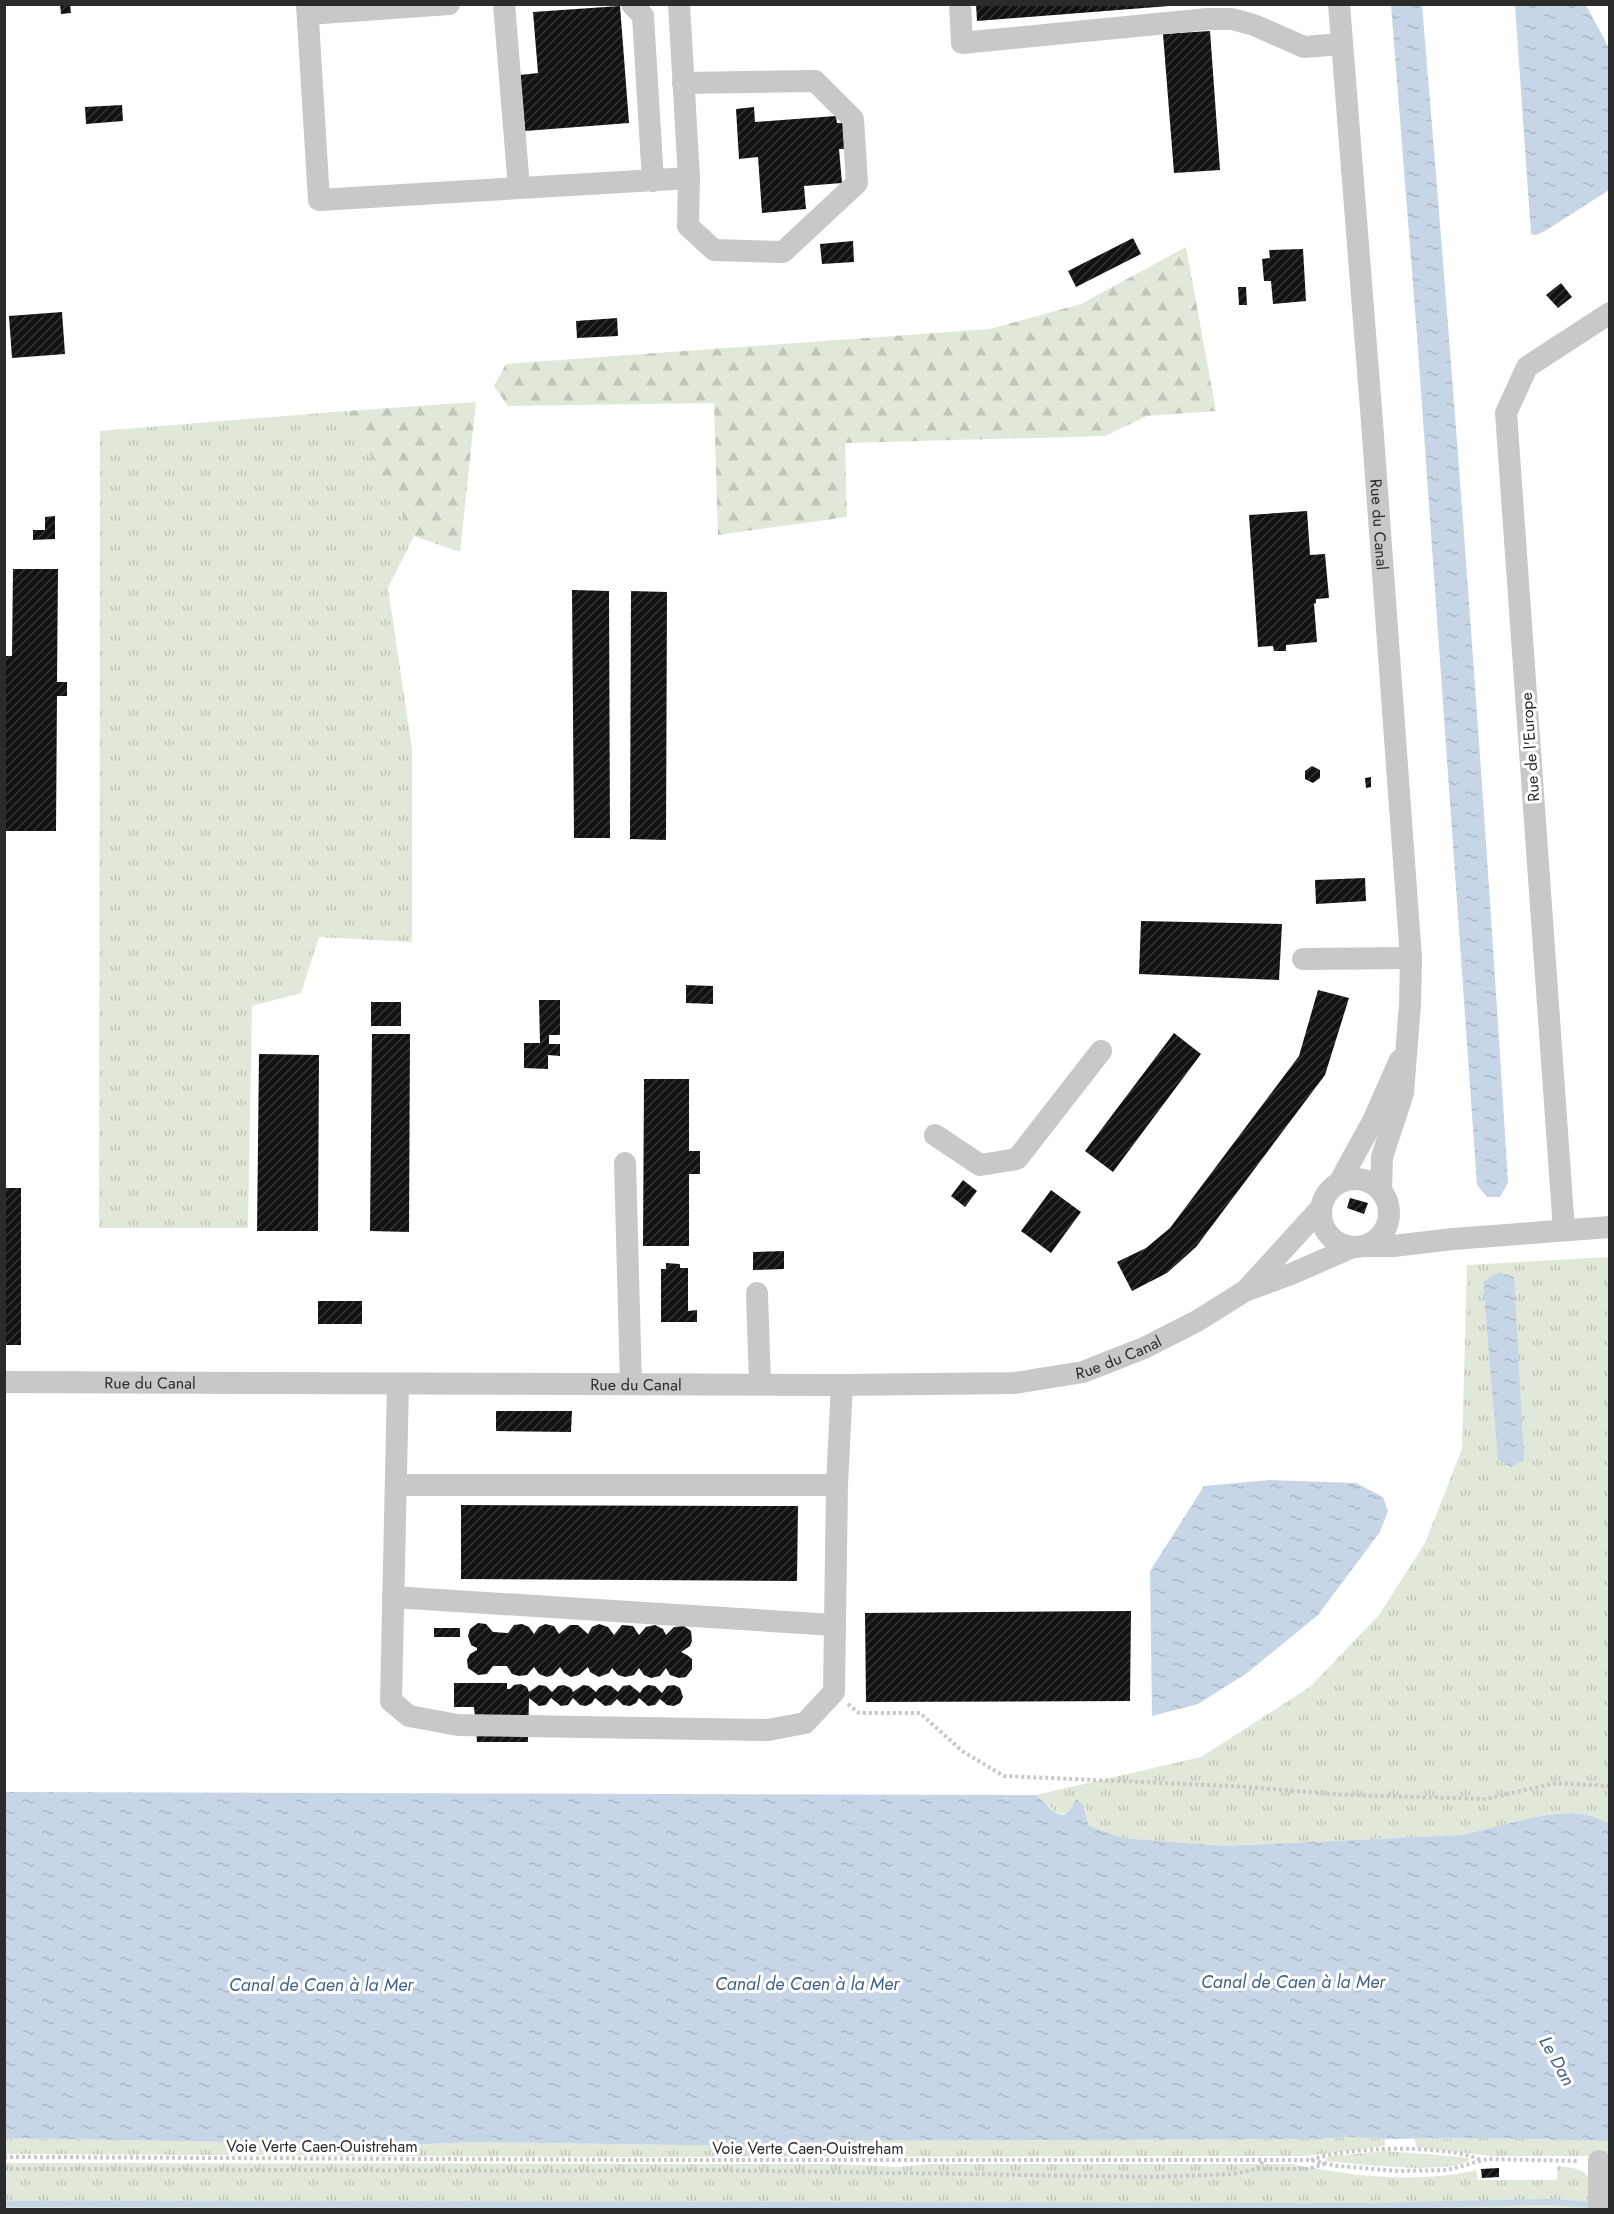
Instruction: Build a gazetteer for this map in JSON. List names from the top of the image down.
{
  "streets": {
    "street": ["Rue du Canal", "Rue de l'Europe"],
    "path": ["Voie Verte Caen-Ouistreham"]
  },
  "water": ["Canal de Caen à la Mer", "Le Dan"]
}
